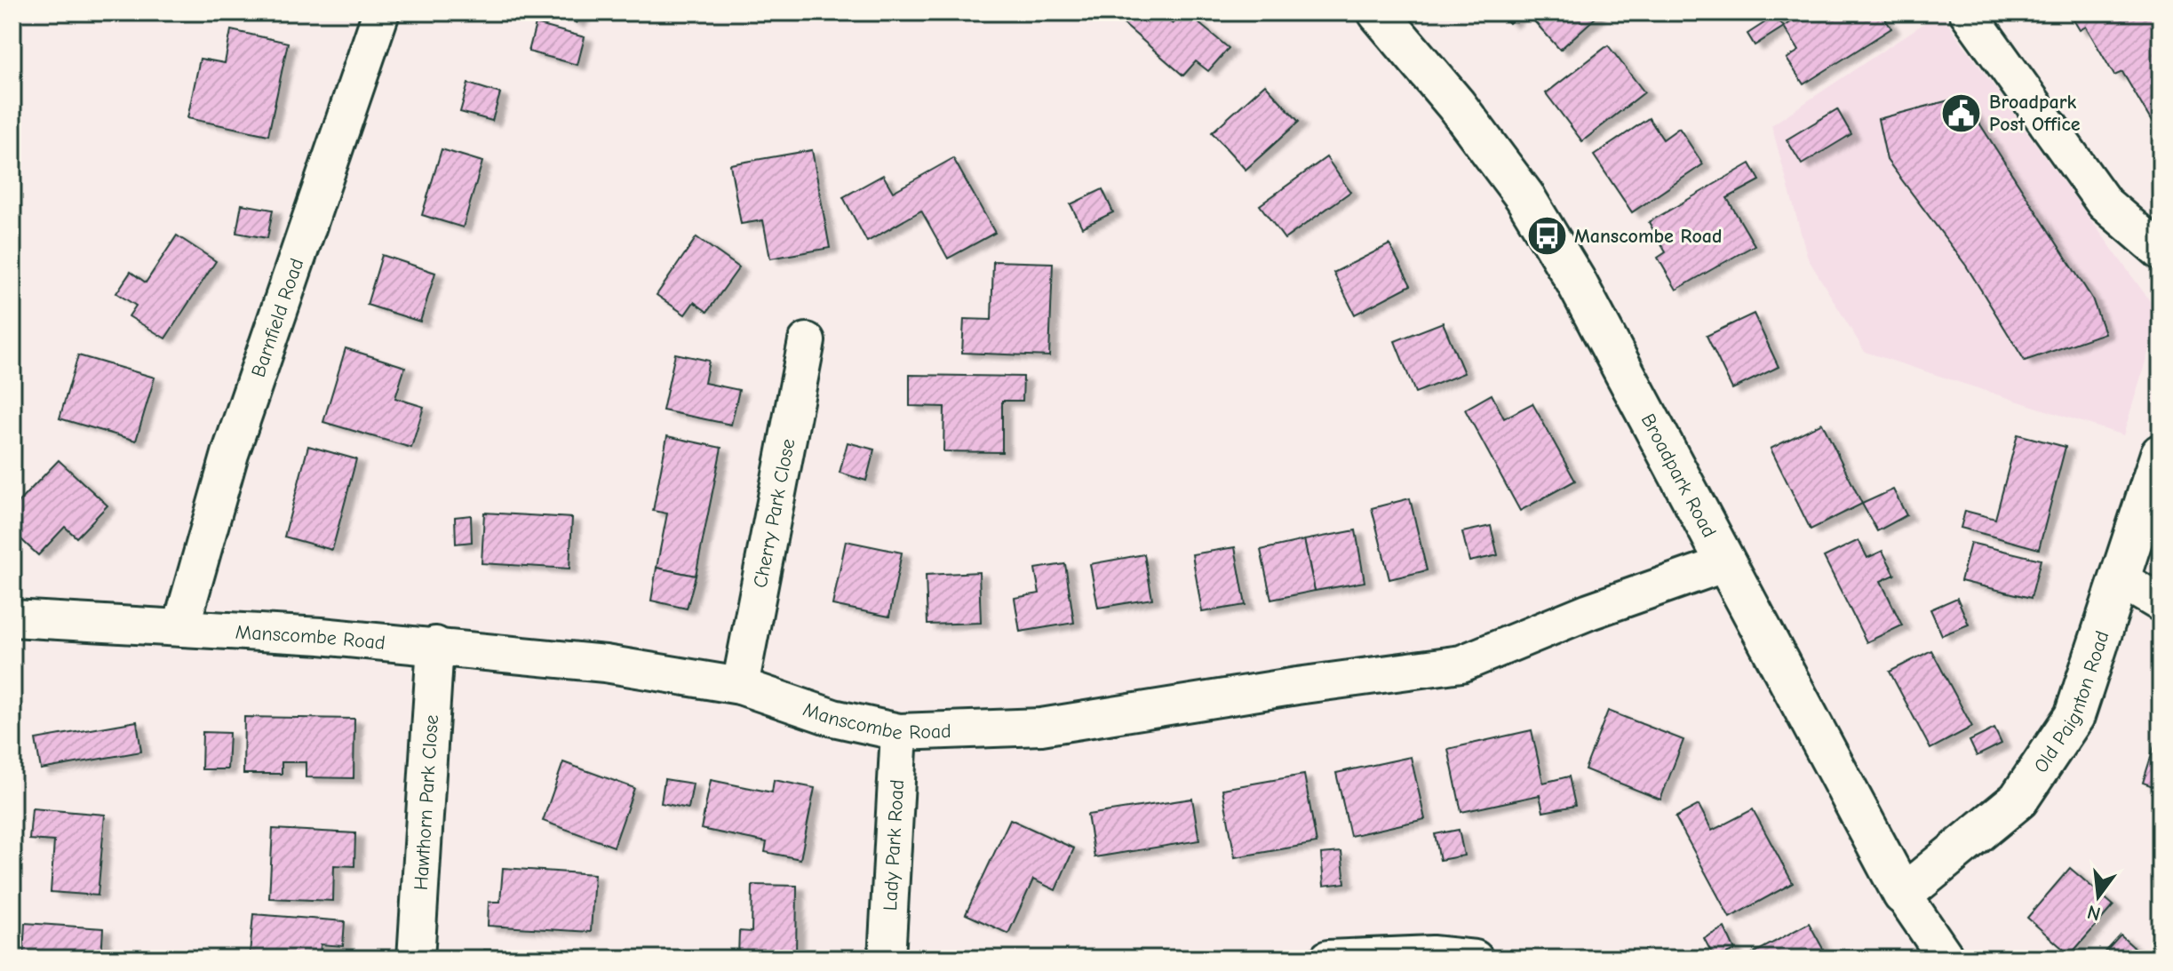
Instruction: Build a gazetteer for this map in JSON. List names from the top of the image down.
{
  "streets": {
    "street": [
      "Barnfield Road",
      "Broadpark Road",
      "Cherry Park Close",
      "Manscombe Road",
      "Old Paignton Road",
      "Hawthorn Park Close",
      "Lady Park Road"
    ]
  },
  "crossings": [
    ["Barnfield Road", "Manscombe Road"],
    ["Broadpark Road", "Manscombe Road"],
    ["Broadpark Road", "Old Paignton Road"],
    ["Cherry Park Close", "Manscombe Road"],
    ["Manscombe Road", "Hawthorn Park Close"],
    ["Manscombe Road", "Lady Park Road"]
  ],
  "places": {
    "public building": ["Broadpark Post Office"],
    "bus stop": ["Manscombe Road"]
  },
  "north": "bottom"
}
